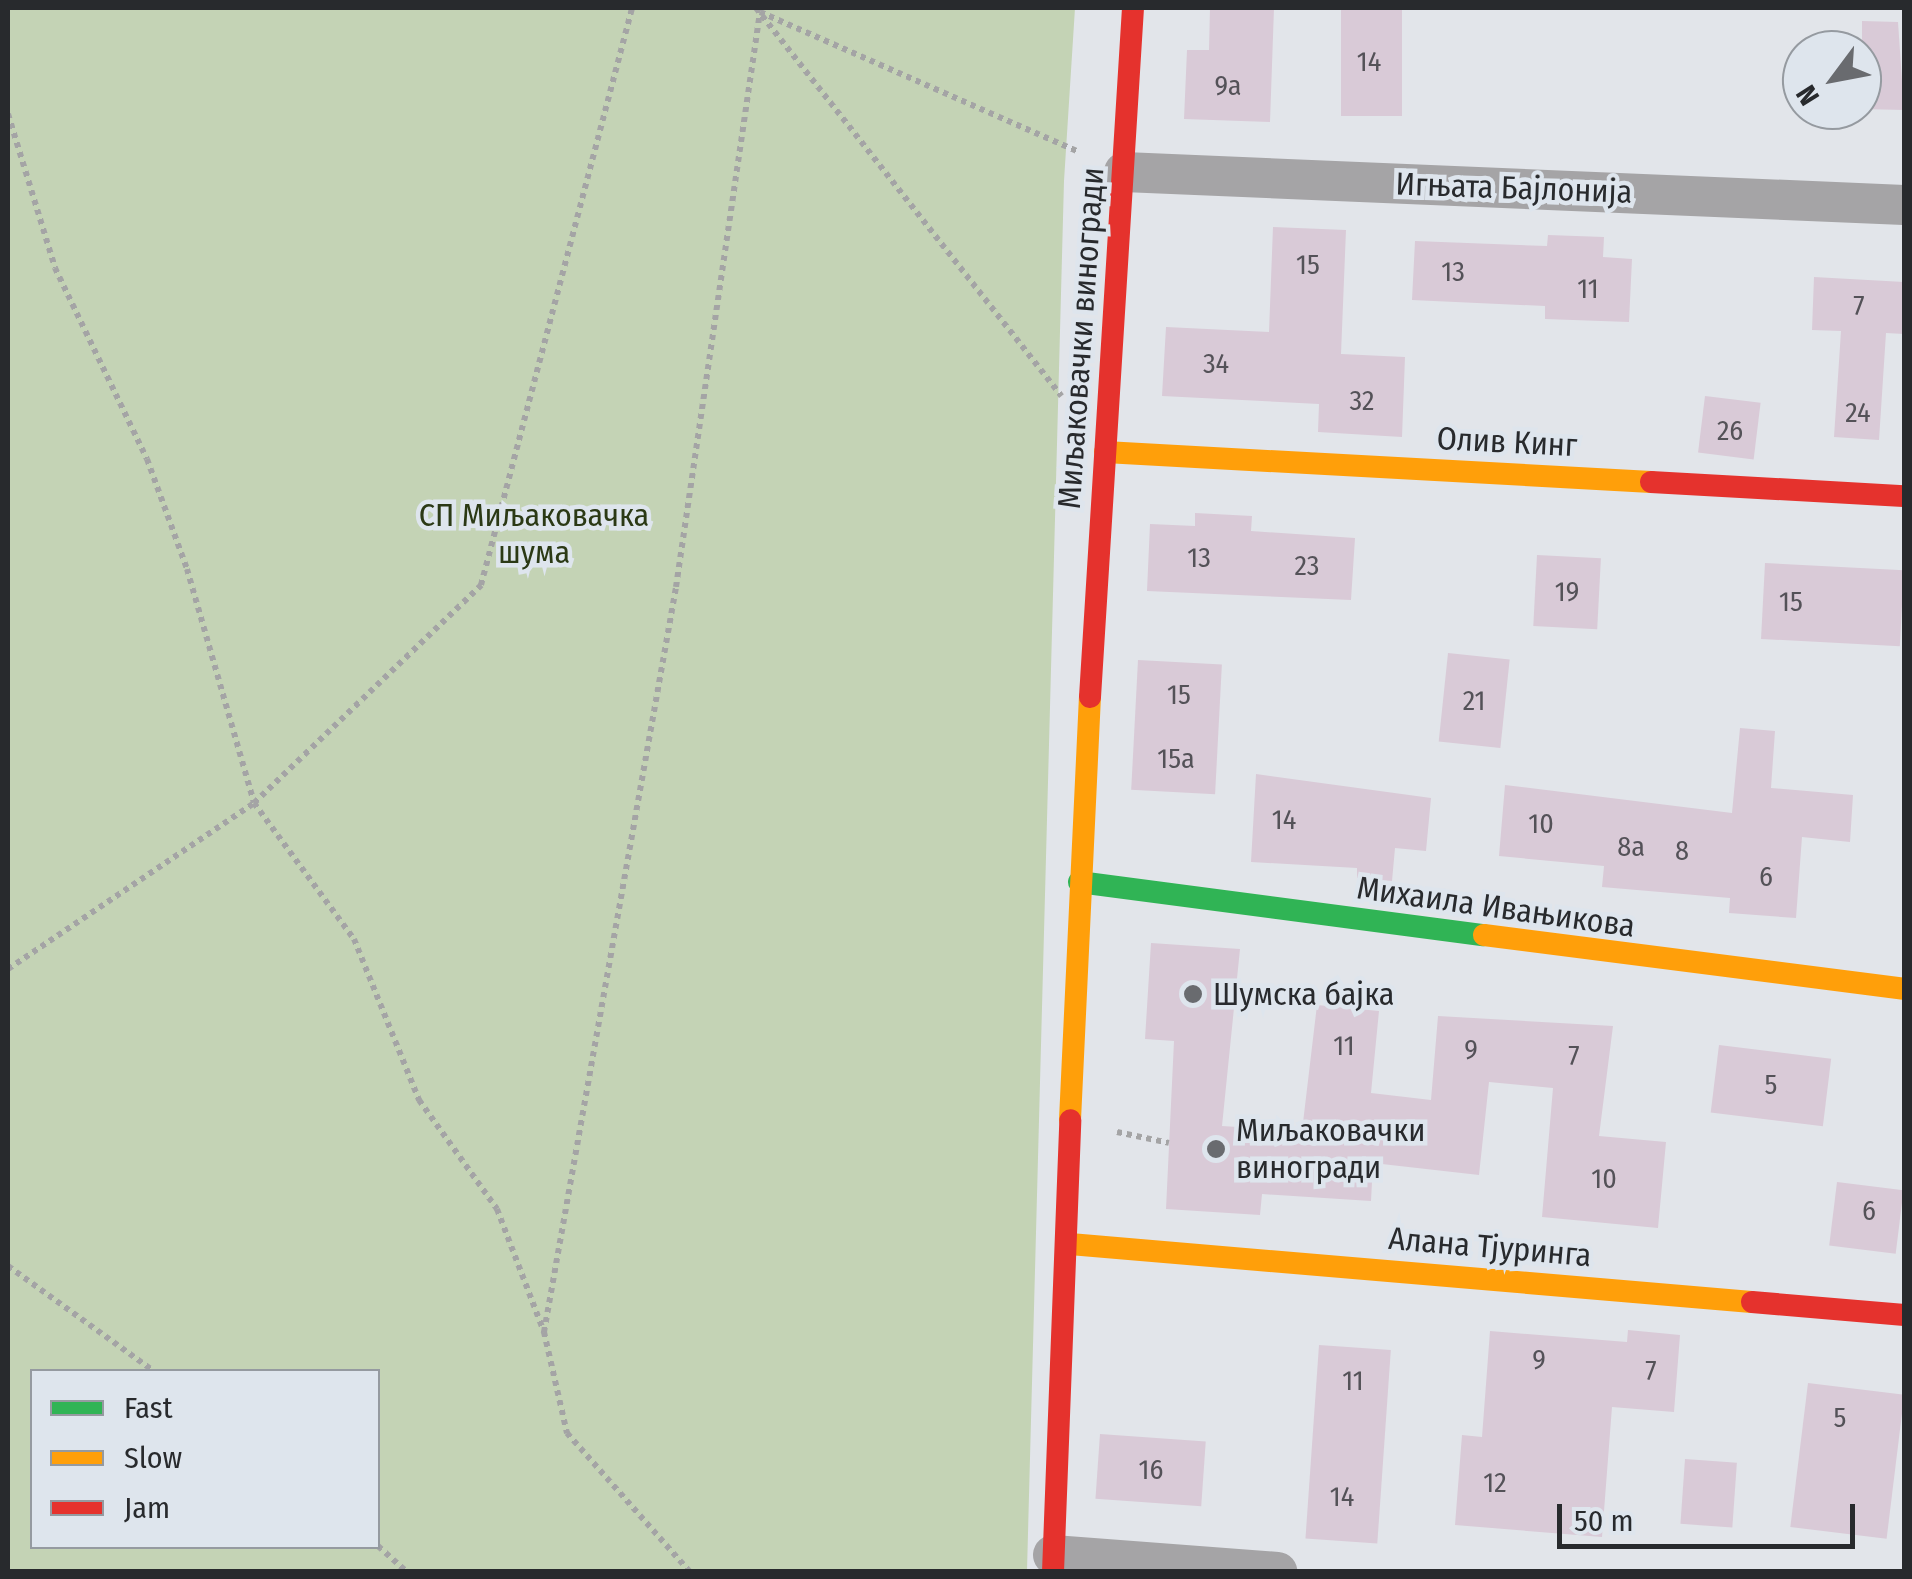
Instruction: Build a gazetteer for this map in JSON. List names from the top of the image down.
{
  "streets": {
    "street": [
      "Игњата Бајлонија",
      "Миљаковачки виногради",
      "Олив Кинг",
      "Михаила Ивањикова",
      "Алана Тјуринга"
    ]
  },
  "crossings": [
    ["Игњата Бајлонија", "Миљаковачки виногради"],
    ["Миљаковачки виногради", "Олив Кинг"],
    ["Миљаковачки виногради", "Михаила Ивањикова"],
    ["Миљаковачки виногради", "Алана Тјуринга"]
  ],
  "parks": ["СП Миљаковачка шума"],
  "places": ["Шумска бајка", "Миљаковачки виногради"],
  "house_numbers": [
    "14",
    "9a",
    "15",
    "13",
    "11",
    "7",
    "34",
    "32",
    "24",
    "26",
    "13",
    "23",
    "19",
    "15",
    "15",
    "21",
    "15a",
    "14",
    "10",
    "8a",
    "8",
    "6",
    "11",
    "9",
    "7",
    "5",
    "10",
    "6",
    "9",
    "7",
    "11",
    "5",
    "16",
    "12",
    "14"
  ],
  "legend": ["Fast", "Slow", "Jam"],
  "scale_bar": "50 m",
  "north": "bottom left"
}
